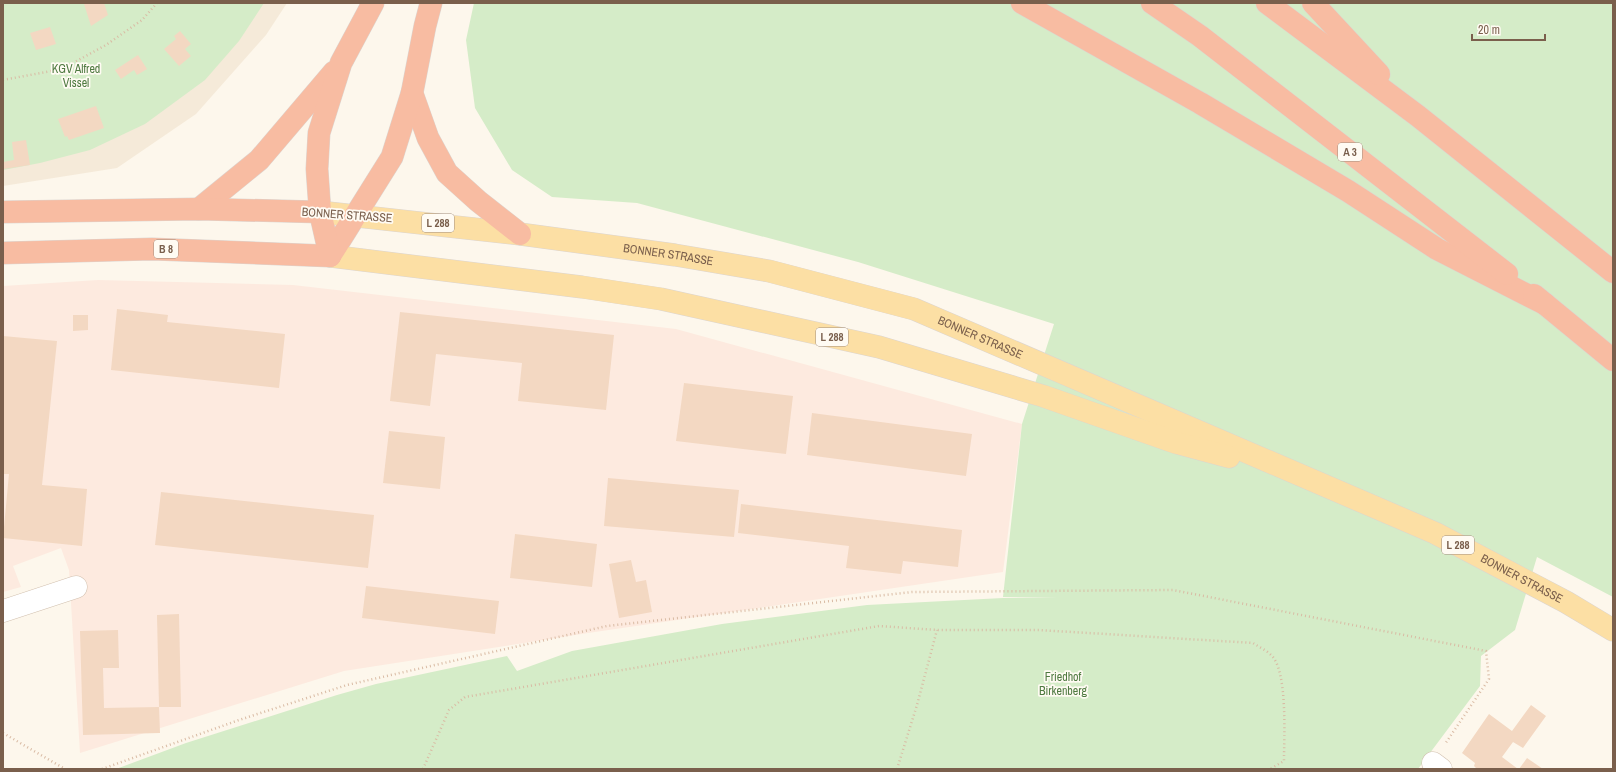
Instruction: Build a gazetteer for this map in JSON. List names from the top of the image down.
{
  "streets": {
    "highway": ["A 3", "BONNER STRASSE", "B 8"],
    "main road": ["L 288"]
  },
  "parks": ["KGV Alfred Vissel", "Friedhof Birkenberg"],
  "scale_bar": "20 m"
}
